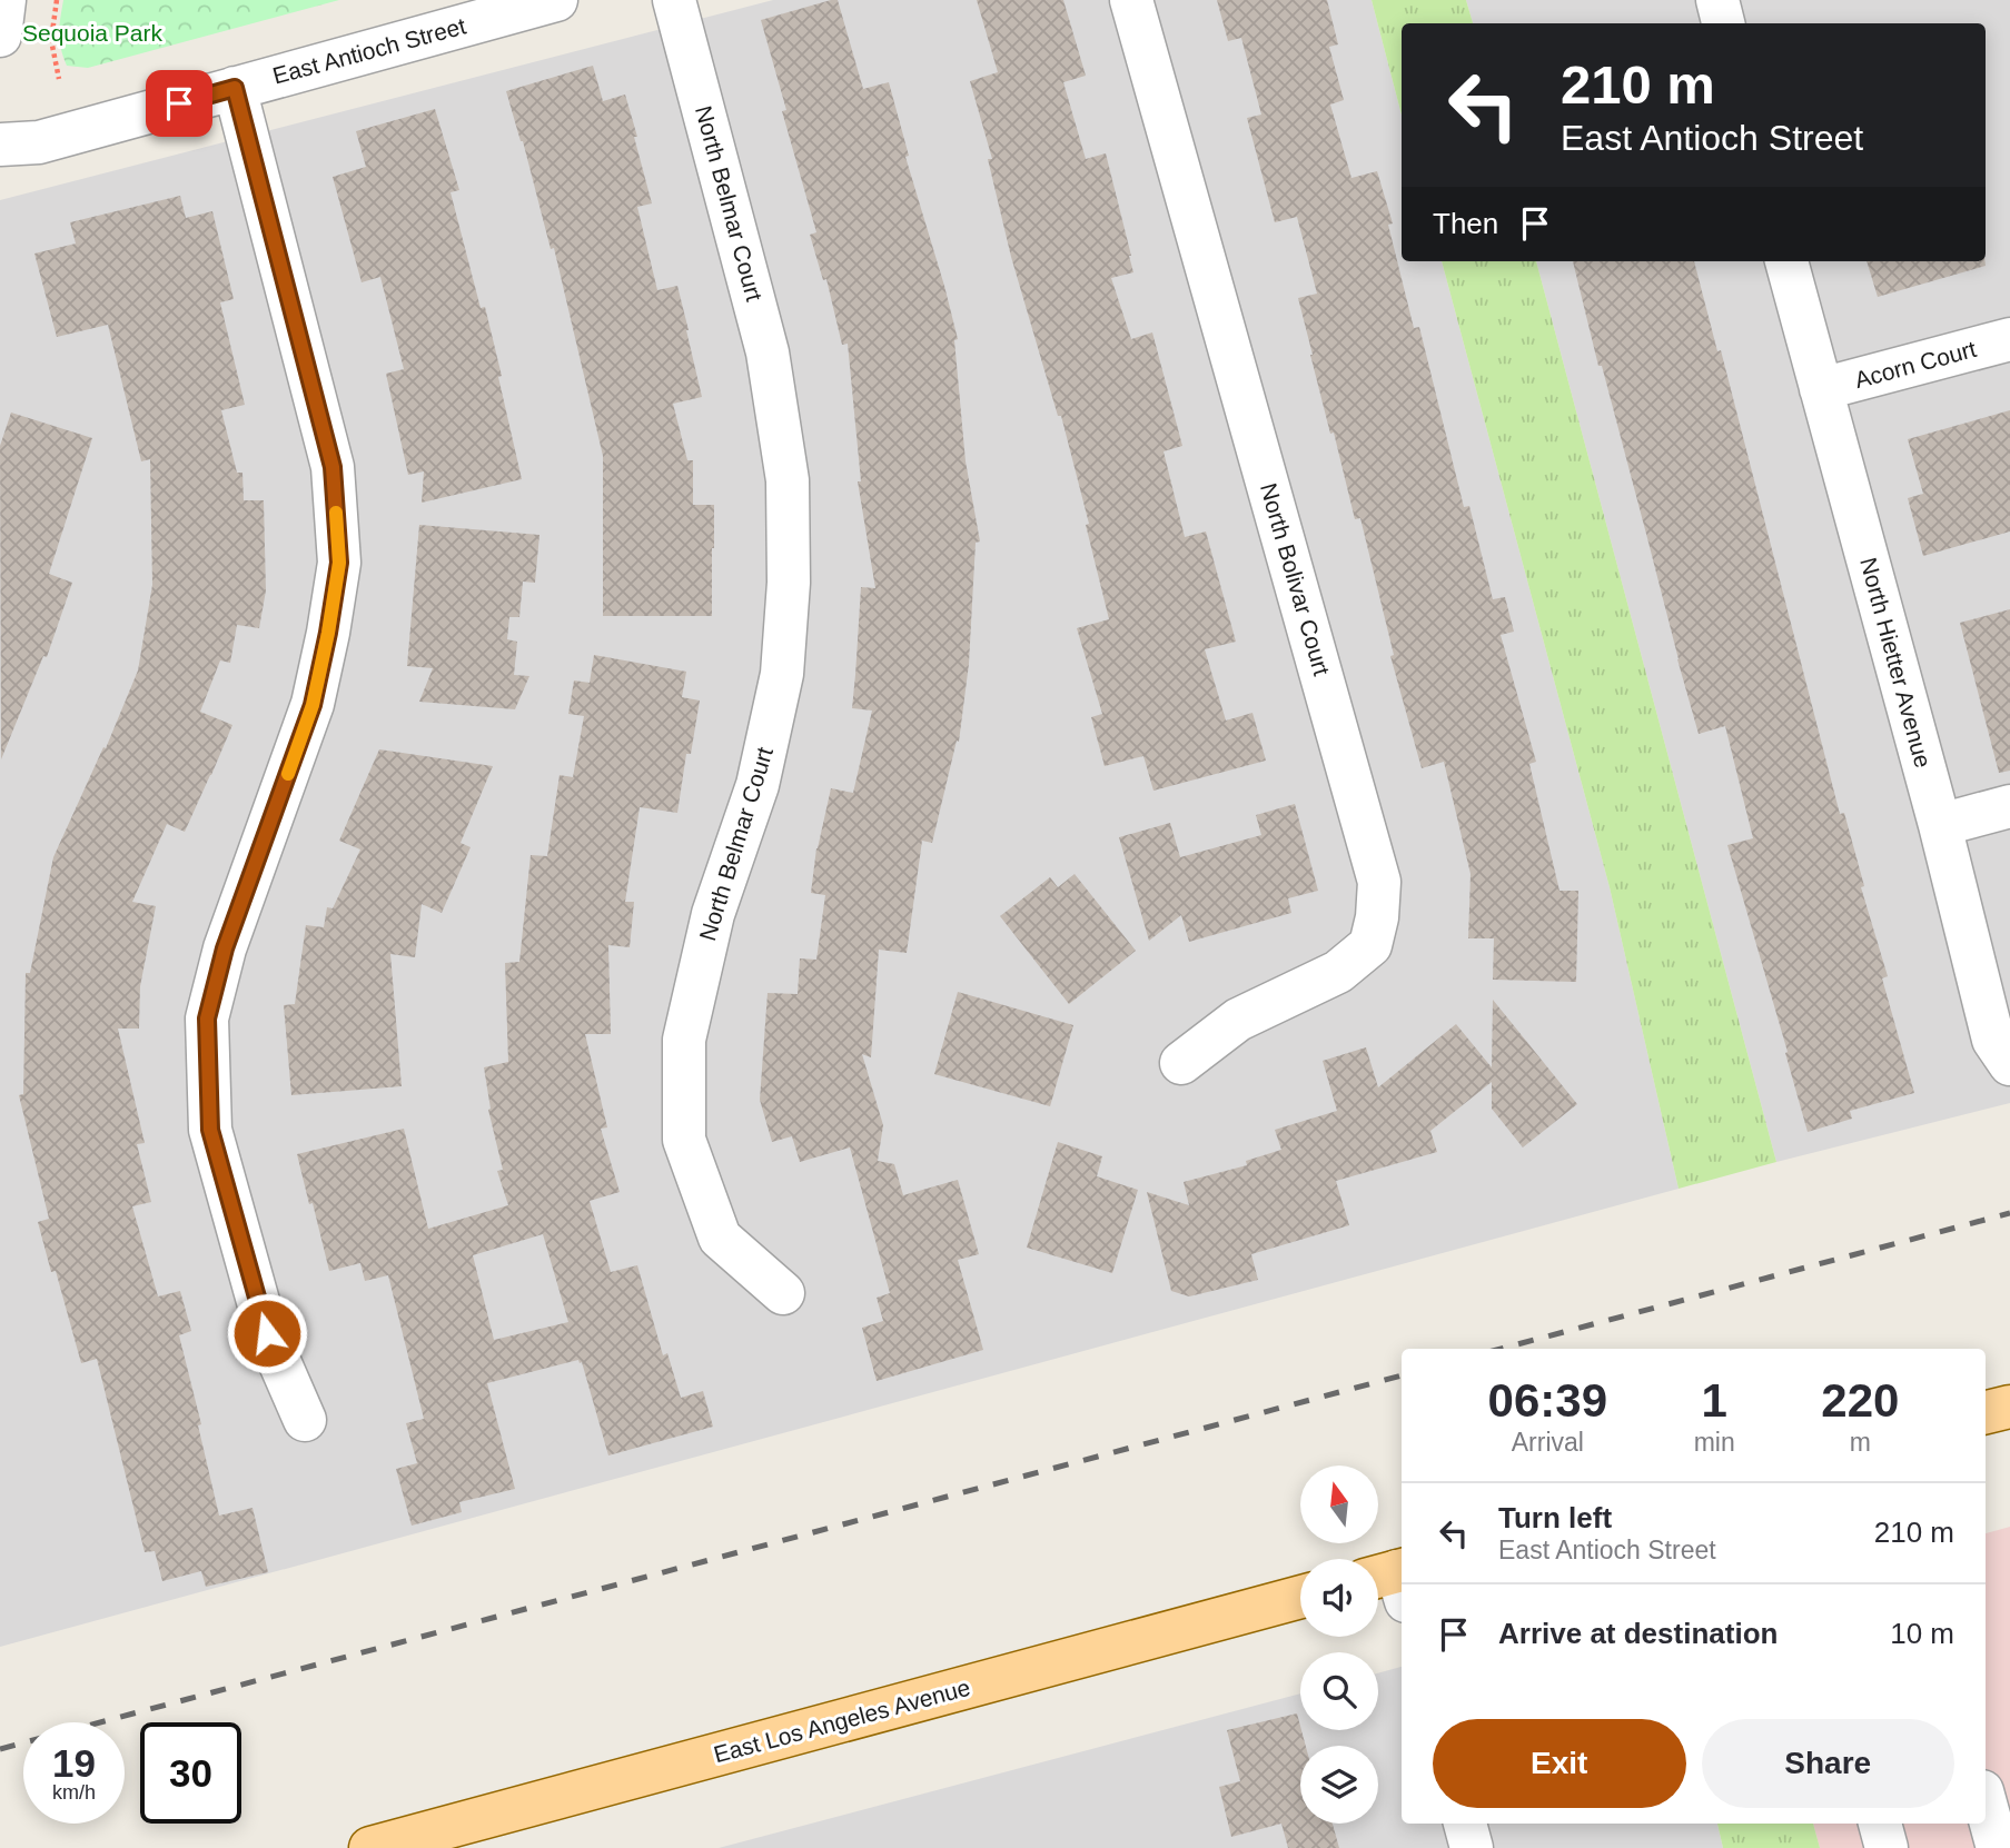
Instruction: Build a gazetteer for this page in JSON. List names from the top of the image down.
{
  "streets": {
    "main road": ["East Los Angeles Avenue"],
    "street": [
      "East Antioch Street",
      "North Belmar Court",
      "Acorn Court",
      "North Bolivar Court",
      "North Hietter Avenue"
    ]
  },
  "crossings": [
    ["Acorn Court", "North Hietter Avenue"]
  ],
  "parks": ["Sequoia Park"],
  "north": "top",
  "page": {
    "turn": ["210 m", "East Antioch Street"],
    "then": "Then",
    "eta": [
      "06:39",
      "Arrival",
      "1",
      "min",
      "220",
      "m"
    ],
    "list": [
      {
        "name": "Turn left",
        "note": "East Antioch Street",
        "value": "210 m"
      },
      {
        "name": "Arrive at destination",
        "value": "10 m"
      }
    ],
    "buttons": ["Exit", "Share"],
    "speed": "19 km/h",
    "limit": "30"
  }
}
